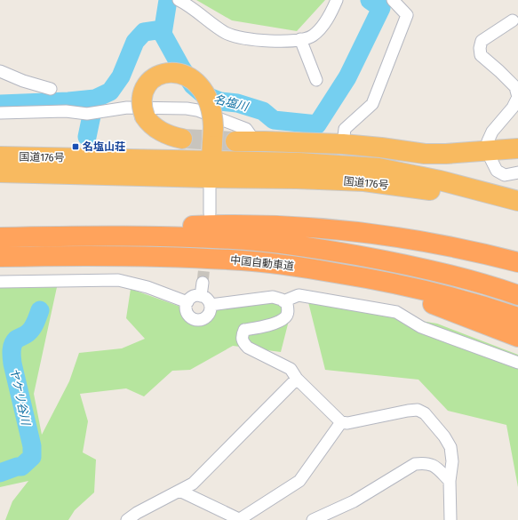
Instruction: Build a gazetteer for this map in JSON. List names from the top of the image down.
{
  "streets": {
    "highway": ["国道176号", "中国自動車道"]
  },
  "water": ["名塩川", "ヤケリ谷川"],
  "places": {
    "transit": ["名塩山荘"]
  }
}
